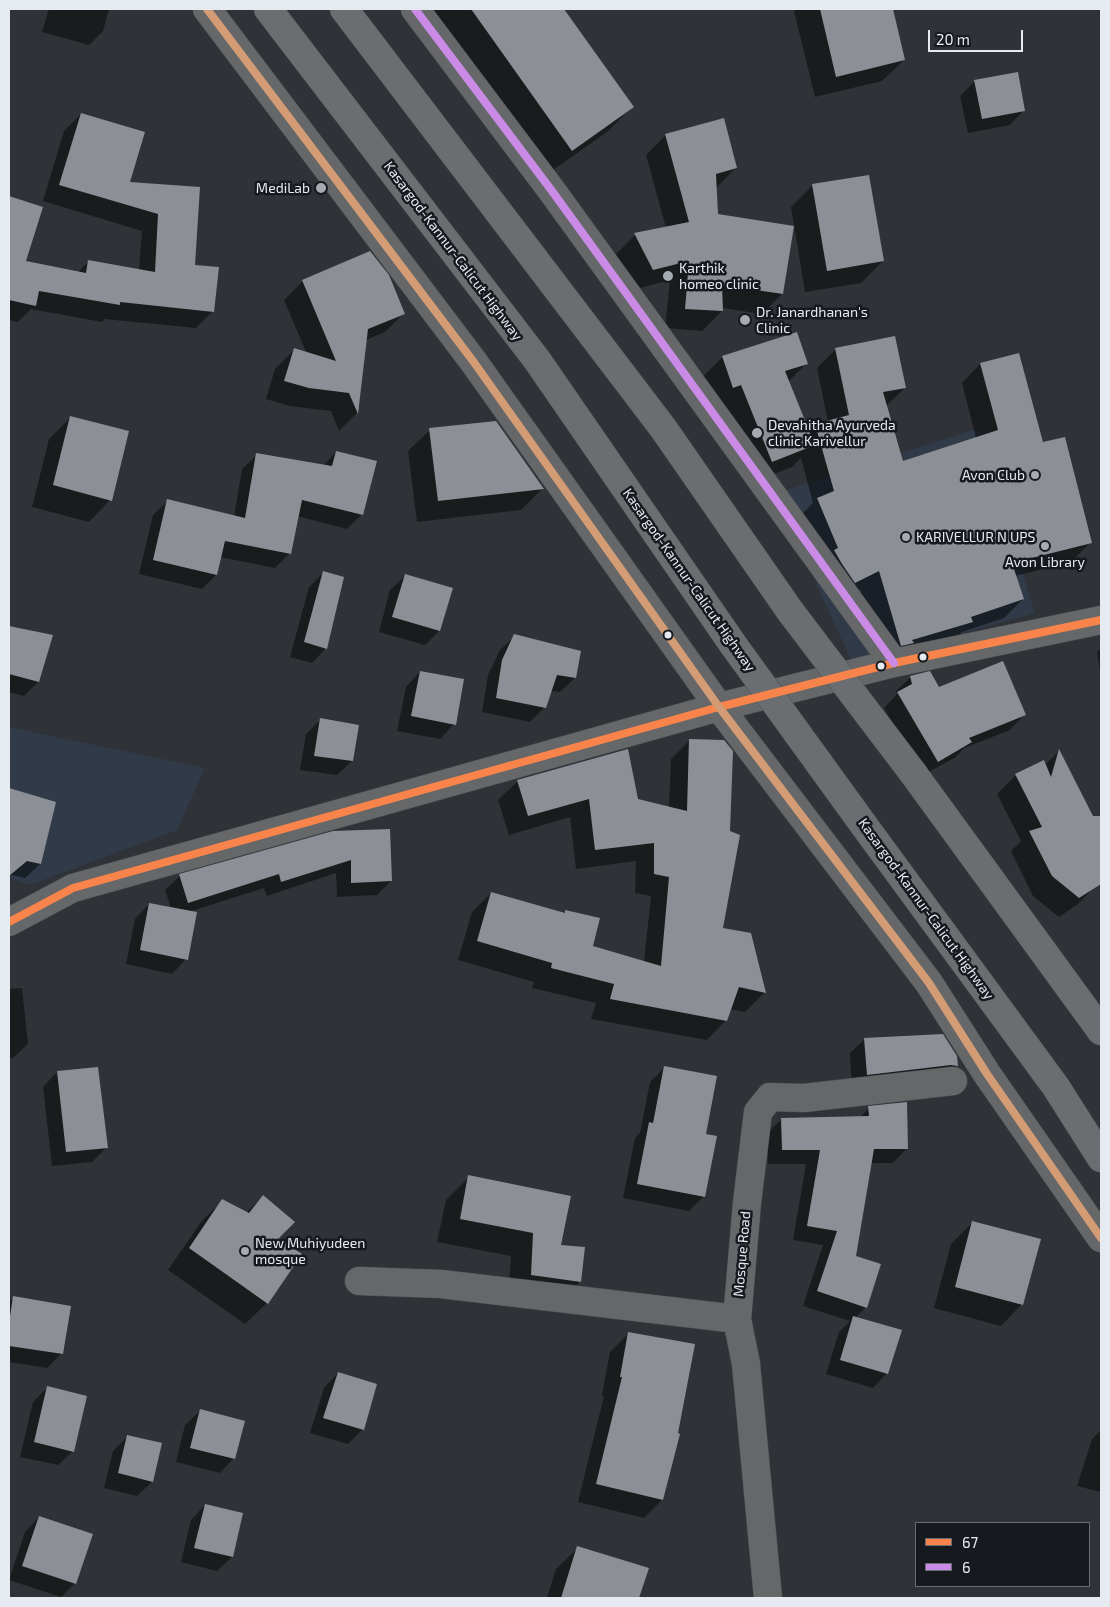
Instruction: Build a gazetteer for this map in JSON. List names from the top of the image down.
{
  "streets": {
    "highway": ["Kasargod-Kannur-Calicut Highway"],
    "street": ["Mosque Road"]
  },
  "places": [
    "MediLab",
    "Karthik homeo clinic",
    "Dr. Janardhanan's Clinic",
    "Devahitha Ayurveda clinic Karivellur",
    "Avon Club",
    "KARIVELLUR N UPS",
    "Avon Library",
    "New Muhiyudeen mosque"
  ],
  "lines": ["transit line 6", "transit line 67"],
  "legend": ["67", "6"],
  "scale_bar": "20 m"
}
